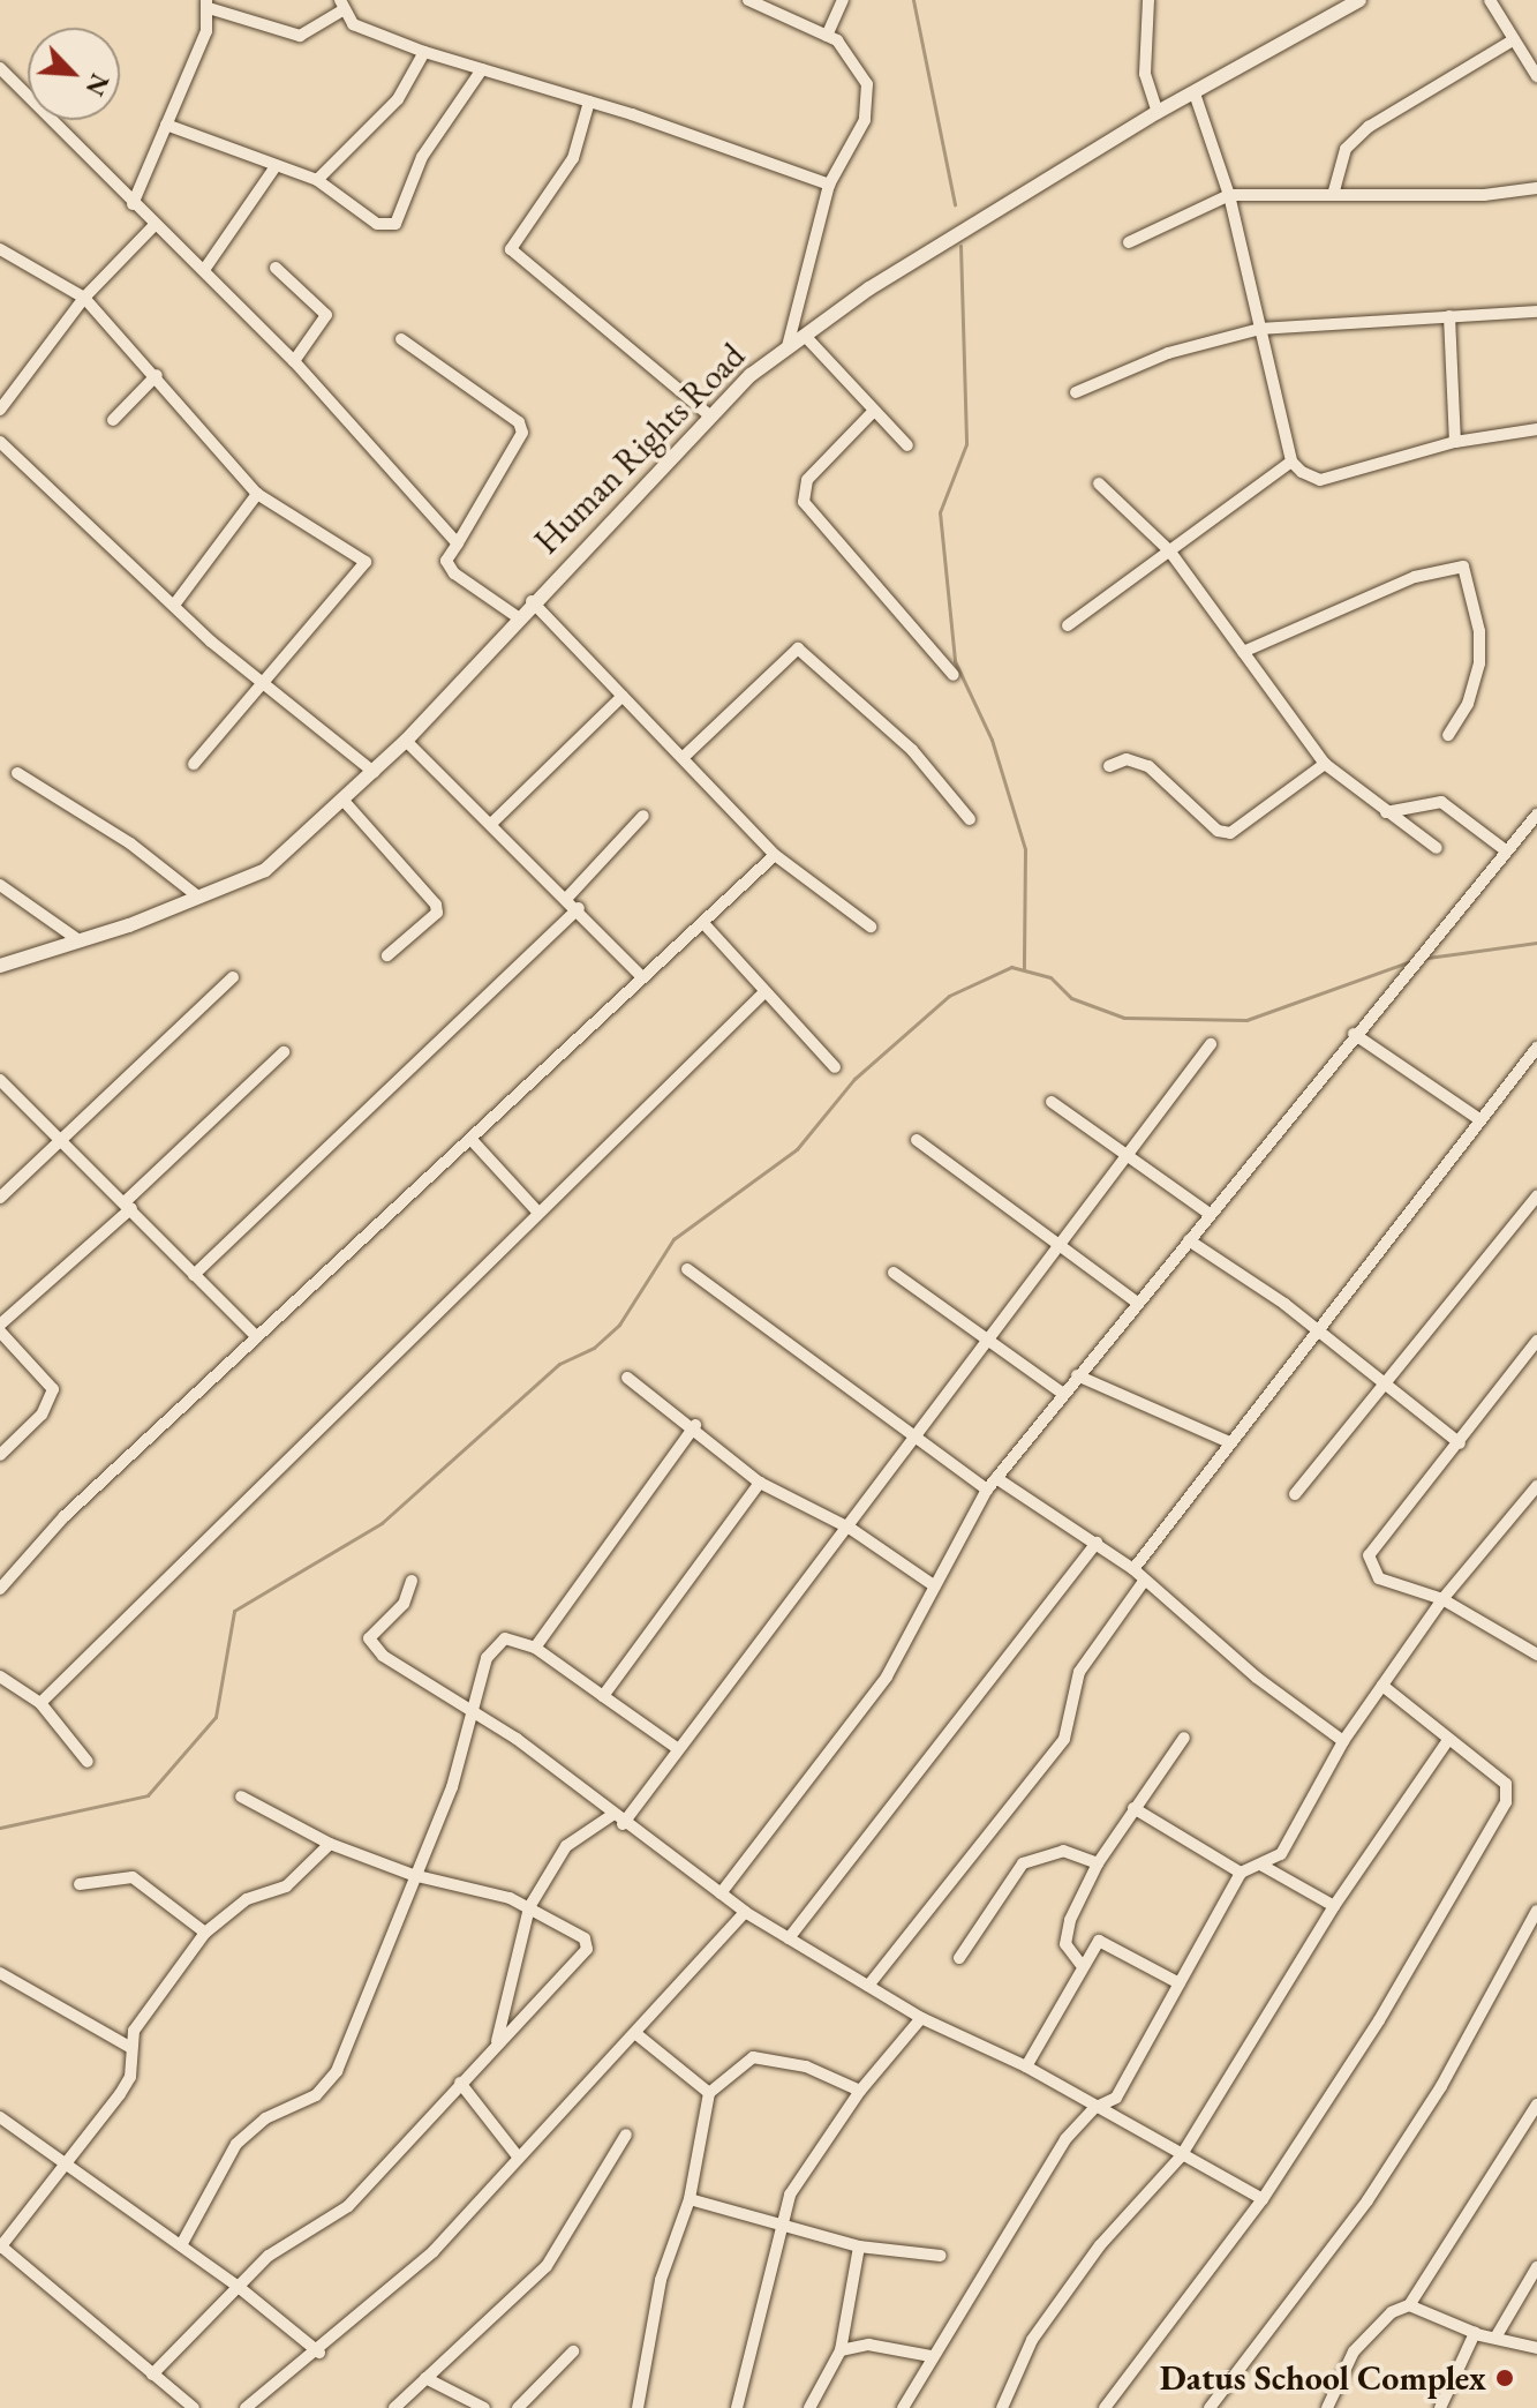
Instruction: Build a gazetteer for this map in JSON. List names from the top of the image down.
{
  "streets": {
    "street": ["Human Rights Road"]
  },
  "places": ["Datus School Complex"],
  "north": "bottom right"
}
